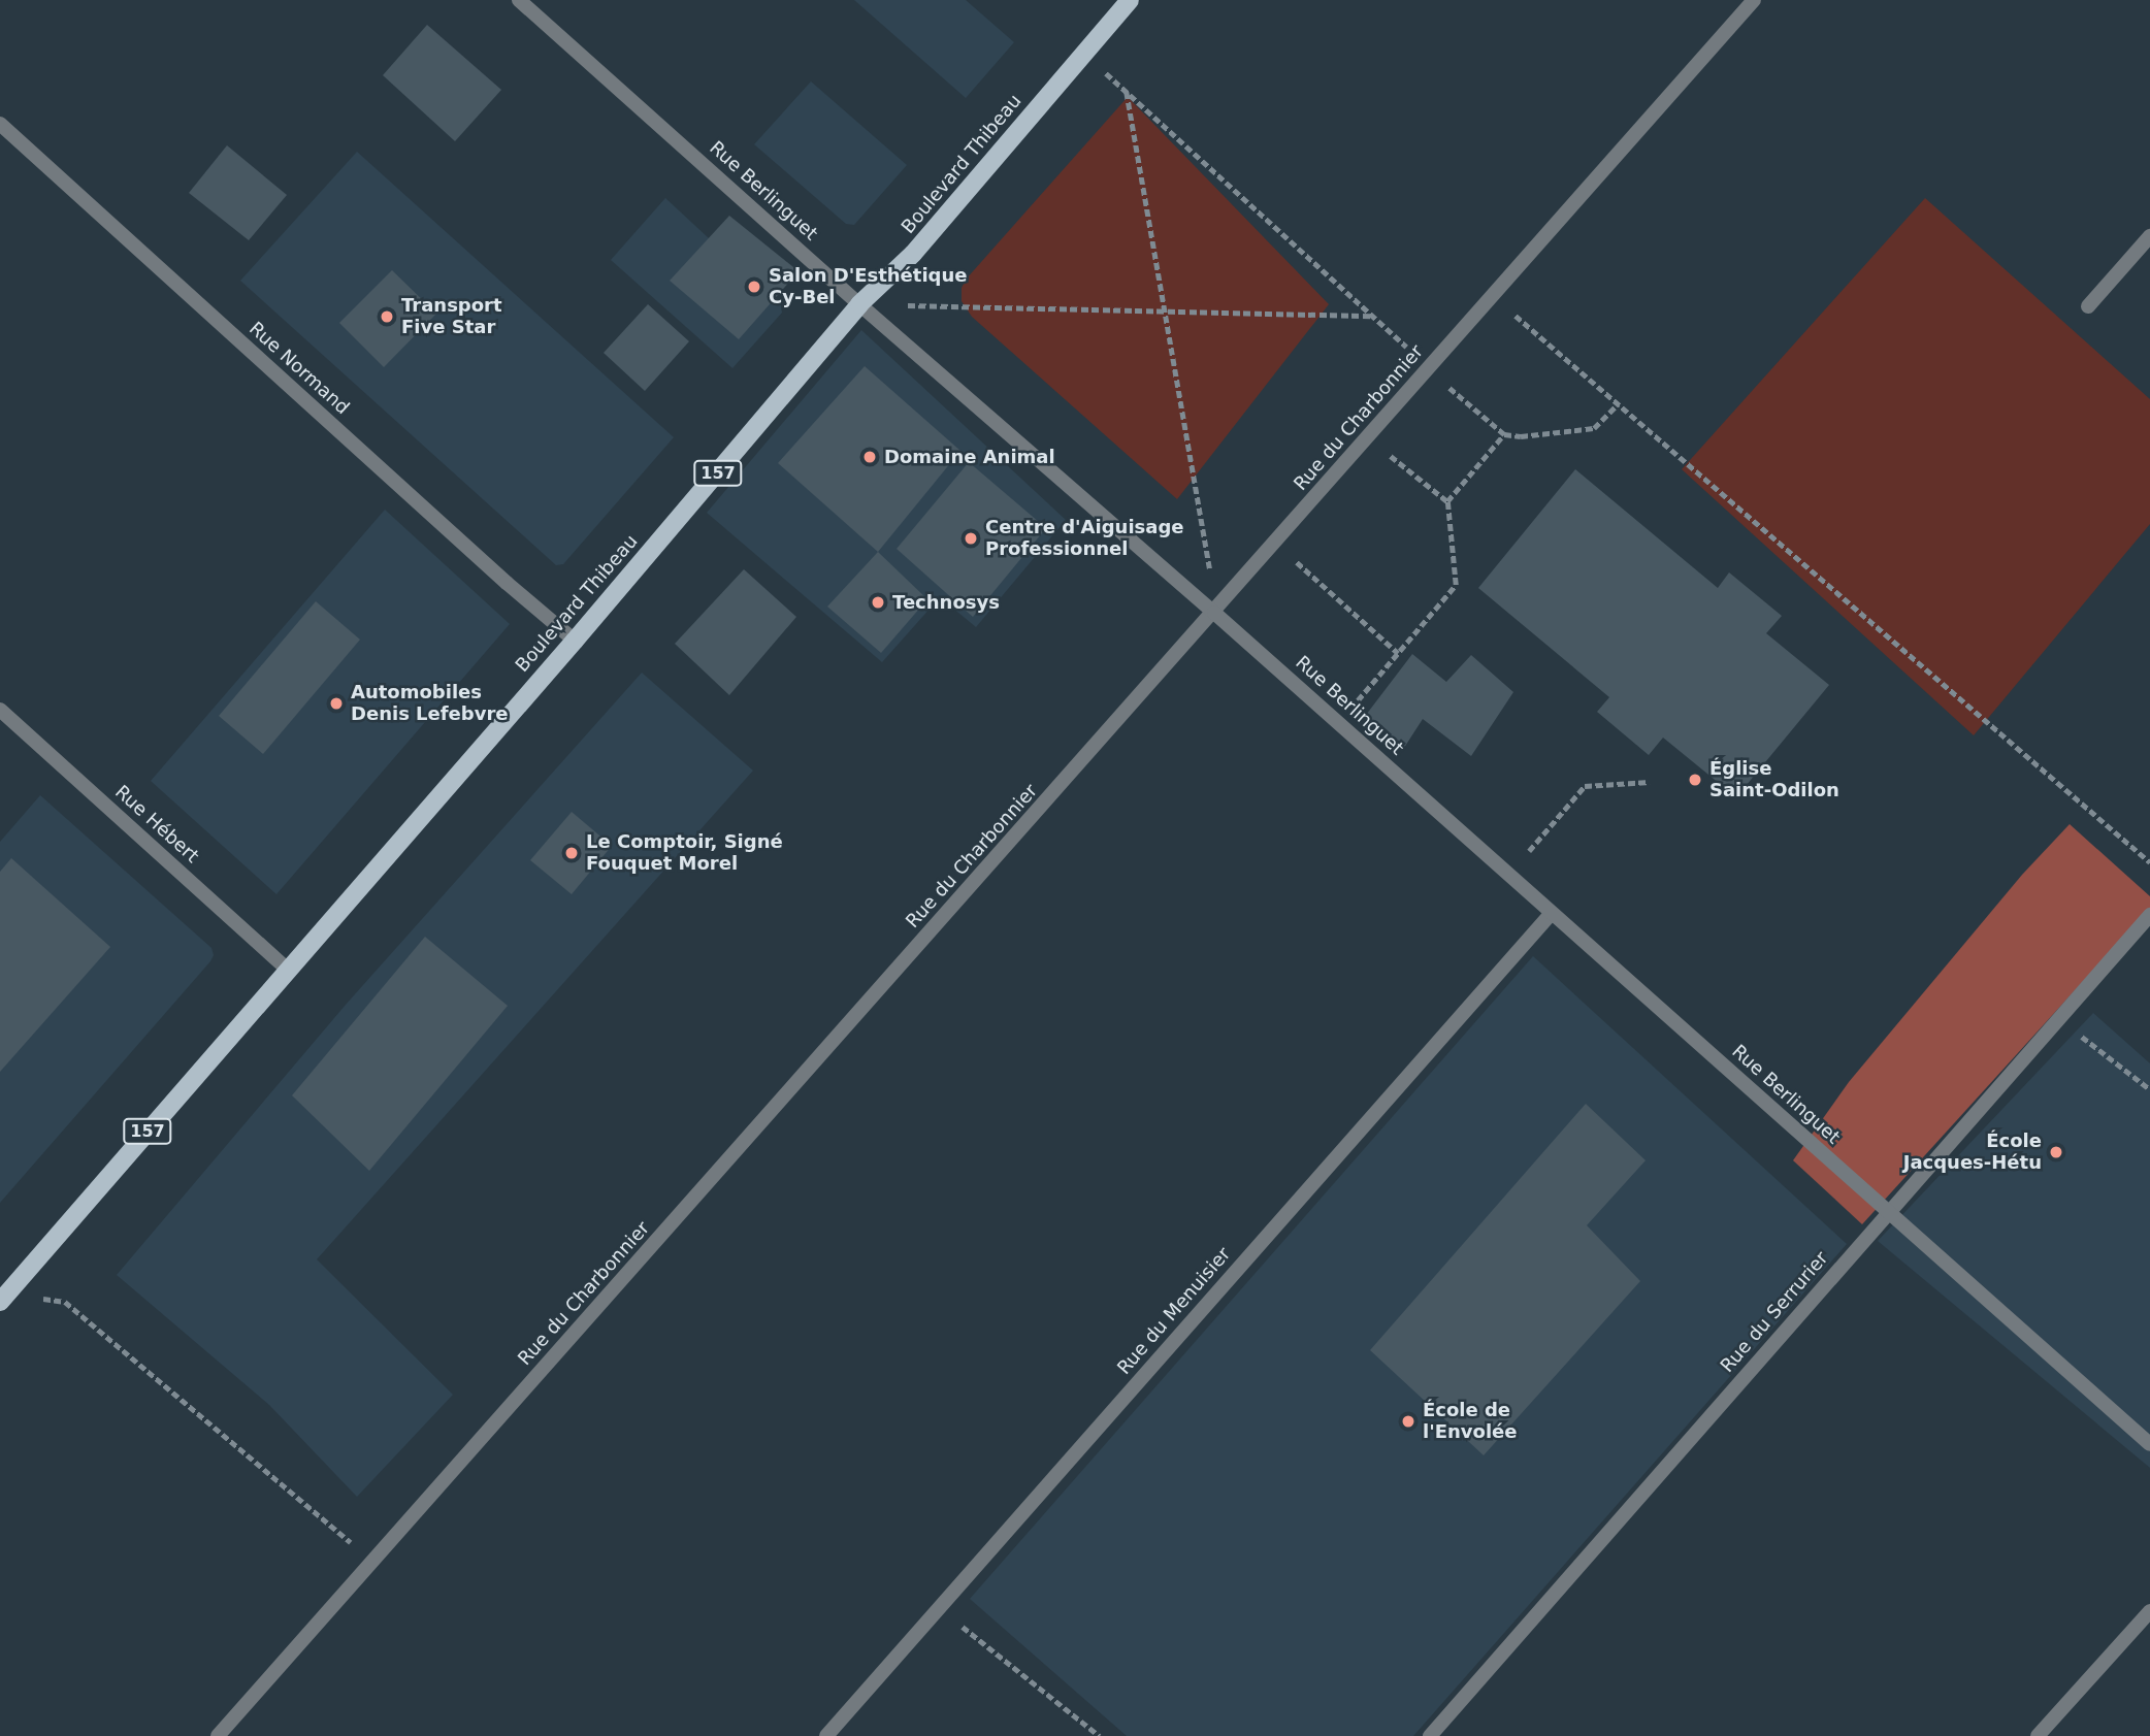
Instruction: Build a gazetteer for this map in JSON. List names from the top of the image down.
{
  "streets": {
    "main road": ["Boulevard Thibeau", "157"],
    "street": [
      "Rue Berlinguet",
      "Rue Normand",
      "Rue du Charbonnier",
      "Rue Hébert",
      "Rue du Menuisier",
      "Rue du Serrurier"
    ]
  },
  "crossings": [
    ["Boulevard Thibeau", "Rue Berlinguet"],
    ["Boulevard Thibeau", "Rue Normand"],
    ["Boulevard Thibeau", "Rue Hébert"],
    ["Rue Berlinguet", "Rue du Charbonnier"],
    ["Rue Berlinguet", "Rue du Menuisier"],
    ["Rue Berlinguet", "Rue du Serrurier"]
  ],
  "places": [
    "Salon D'Esthétique Cy-Bel",
    "Transport Five Star",
    "Domaine Animal",
    "Centre d'Aiguisage Professionnel",
    "Technosys",
    "Automobiles Denis Lefebvre",
    "Église Saint-Odilon",
    "Le Comptoir, Signé Fouquet Morel",
    "École Jacques-Hétu",
    "École de l'Envolée"
  ]
}
